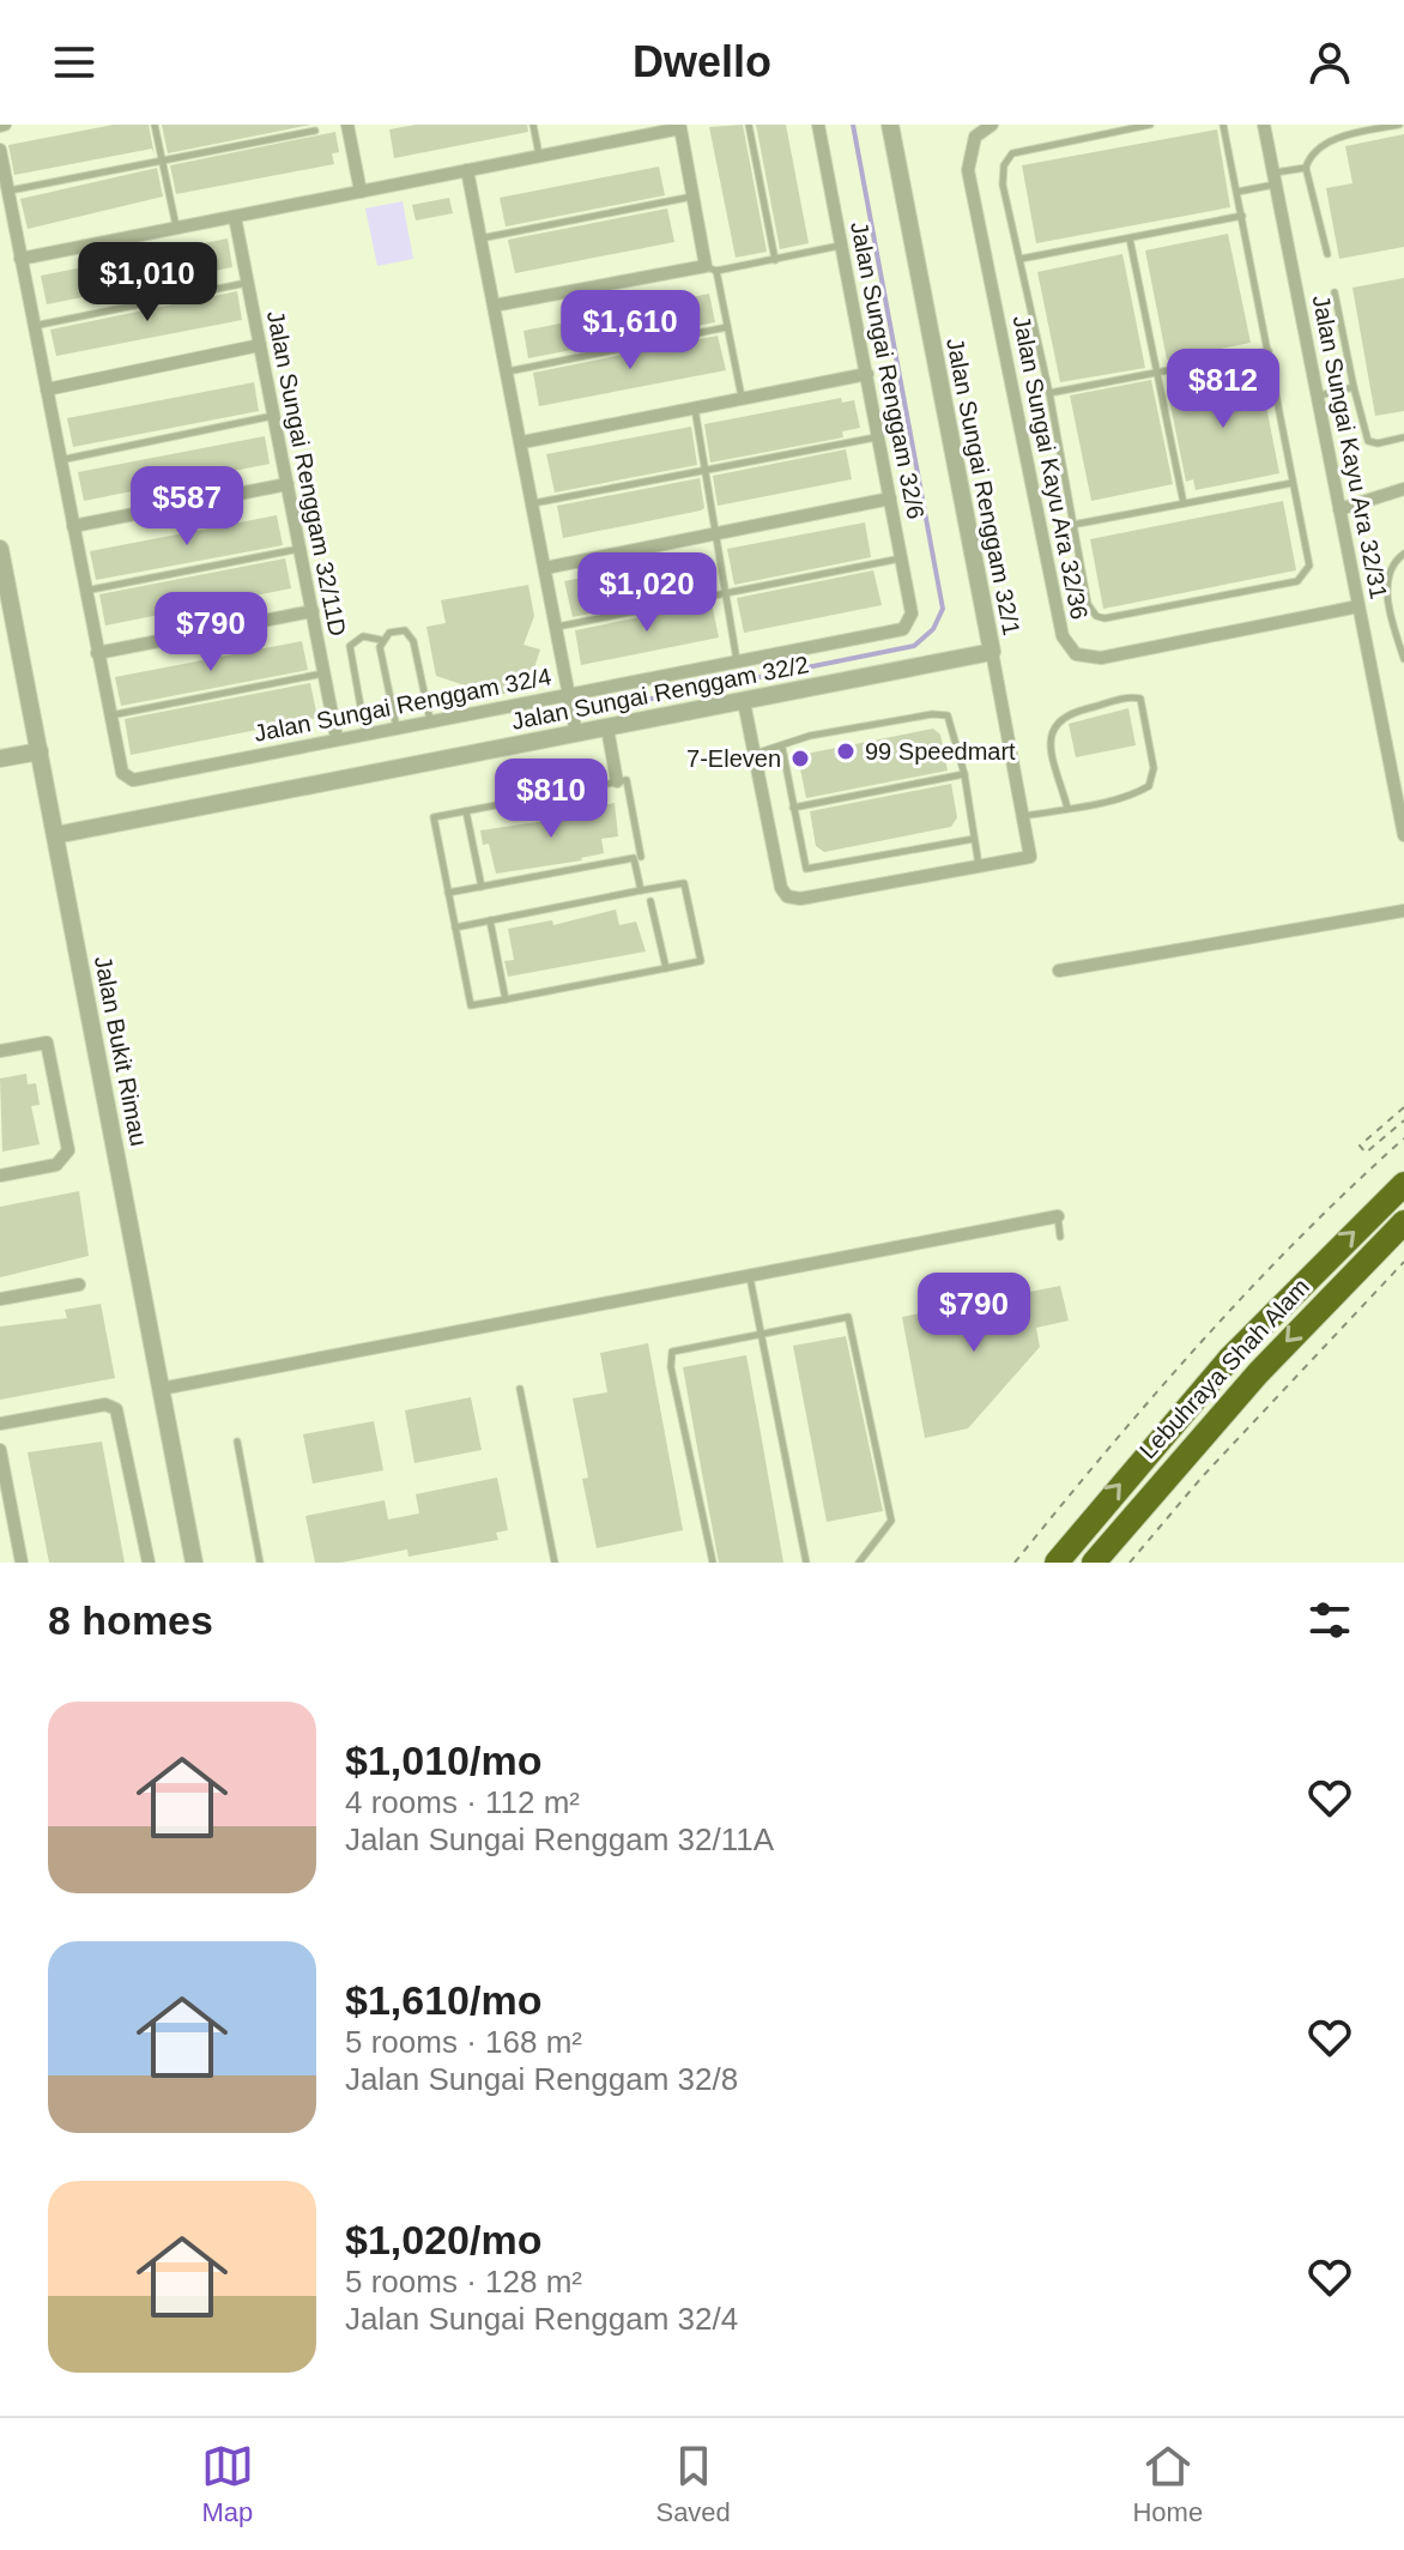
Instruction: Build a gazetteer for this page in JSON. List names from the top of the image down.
{
  "streets": {
    "highway": ["Lebuhraya Shah Alam"],
    "street": [
      "Jalan Sungai Renggam 32/6",
      "Jalan Sungai Kayu Ara 32/31",
      "Jalan Sungai Kayu Ara 32/36",
      "Jalan Sungai Renggam 32/11D",
      "Jalan Sungai Renggam 32/1",
      "Jalan Sungai Renggam 32/2",
      "Jalan Sungai Renggam 32/4",
      "Jalan Bukit Rimau"
    ]
  },
  "crossings": [
    ["Jalan Sungai Renggam 32/6", "Jalan Sungai Renggam 32/4"],
    ["Jalan Sungai Kayu Ara 32/31", "Jalan Sungai Kayu Ara 32/36"],
    ["Jalan Sungai Renggam 32/11D", "Jalan Sungai Renggam 32/4"],
    ["Jalan Sungai Renggam 32/1", "Jalan Sungai Renggam 32/2"],
    ["Jalan Sungai Renggam 32/2", "Jalan Bukit Rimau"]
  ],
  "places": ["99 Speedmart", "7-Eleven"],
  "page": {
    "header": "Dwello",
    "price": [
      "$1,010",
      "$1,610",
      "$812",
      "$587",
      "$1,020",
      "$790",
      "$810",
      "$790"
    ],
    "heading": "8 homes",
    "list": [
      {
        "name": "$1,010/mo",
        "note": "4 rooms · 112 m² · Jalan Sungai Renggam 32/11A"
      },
      {
        "name": "$1,610/mo",
        "note": "5 rooms · 168 m² · Jalan Sungai Renggam 32/8"
      },
      {
        "name": "$1,020/mo",
        "note": "5 rooms · 128 m² · Jalan Sungai Renggam 32/4"
      }
    ],
    "tabs": ["Map", "Saved", "Home"]
  }
}
